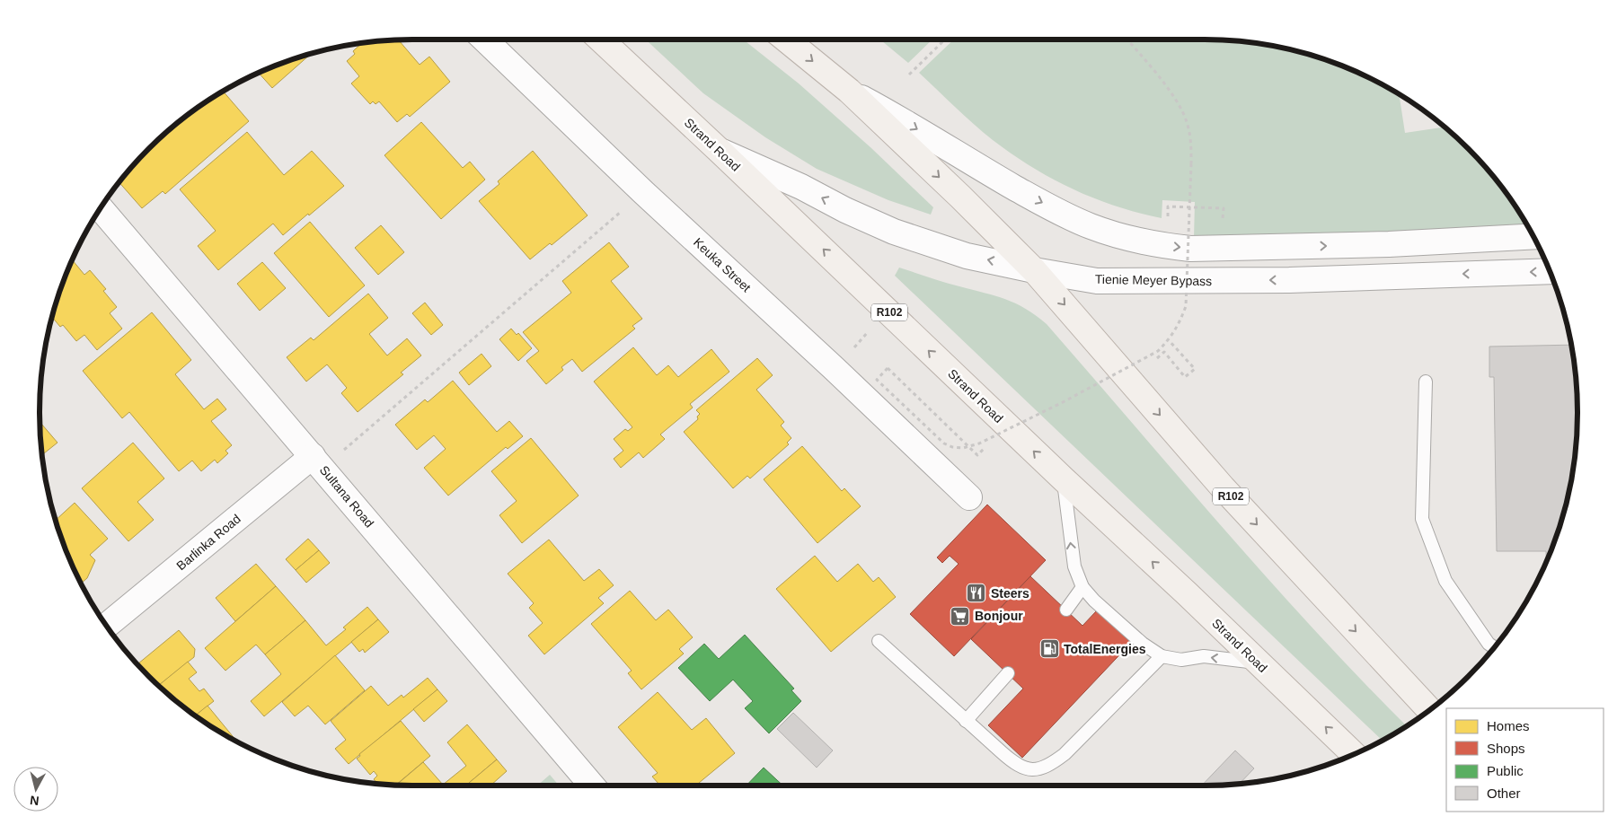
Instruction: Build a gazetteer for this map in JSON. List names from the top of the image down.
{
  "streets": {
    "main road": ["Strand Road", "R102"],
    "street": [
      "Keuka Street",
      "Tienie Meyer Bypass",
      "Sultana Road",
      "Barlinka Road"
    ]
  },
  "crossings": [
    ["Strand Road", "Tienie Meyer Bypass"],
    ["Tienie Meyer Bypass", "R102"],
    ["Sultana Road", "Barlinka Road"]
  ],
  "places": {
    "restaurant": ["Steers"],
    "supermarket": ["Bonjour"],
    "fuel station": ["TotalEnergies"]
  },
  "legend": [
    "Homes",
    "Shops",
    "Public",
    "Other"
  ],
  "north": "bottom"
}
